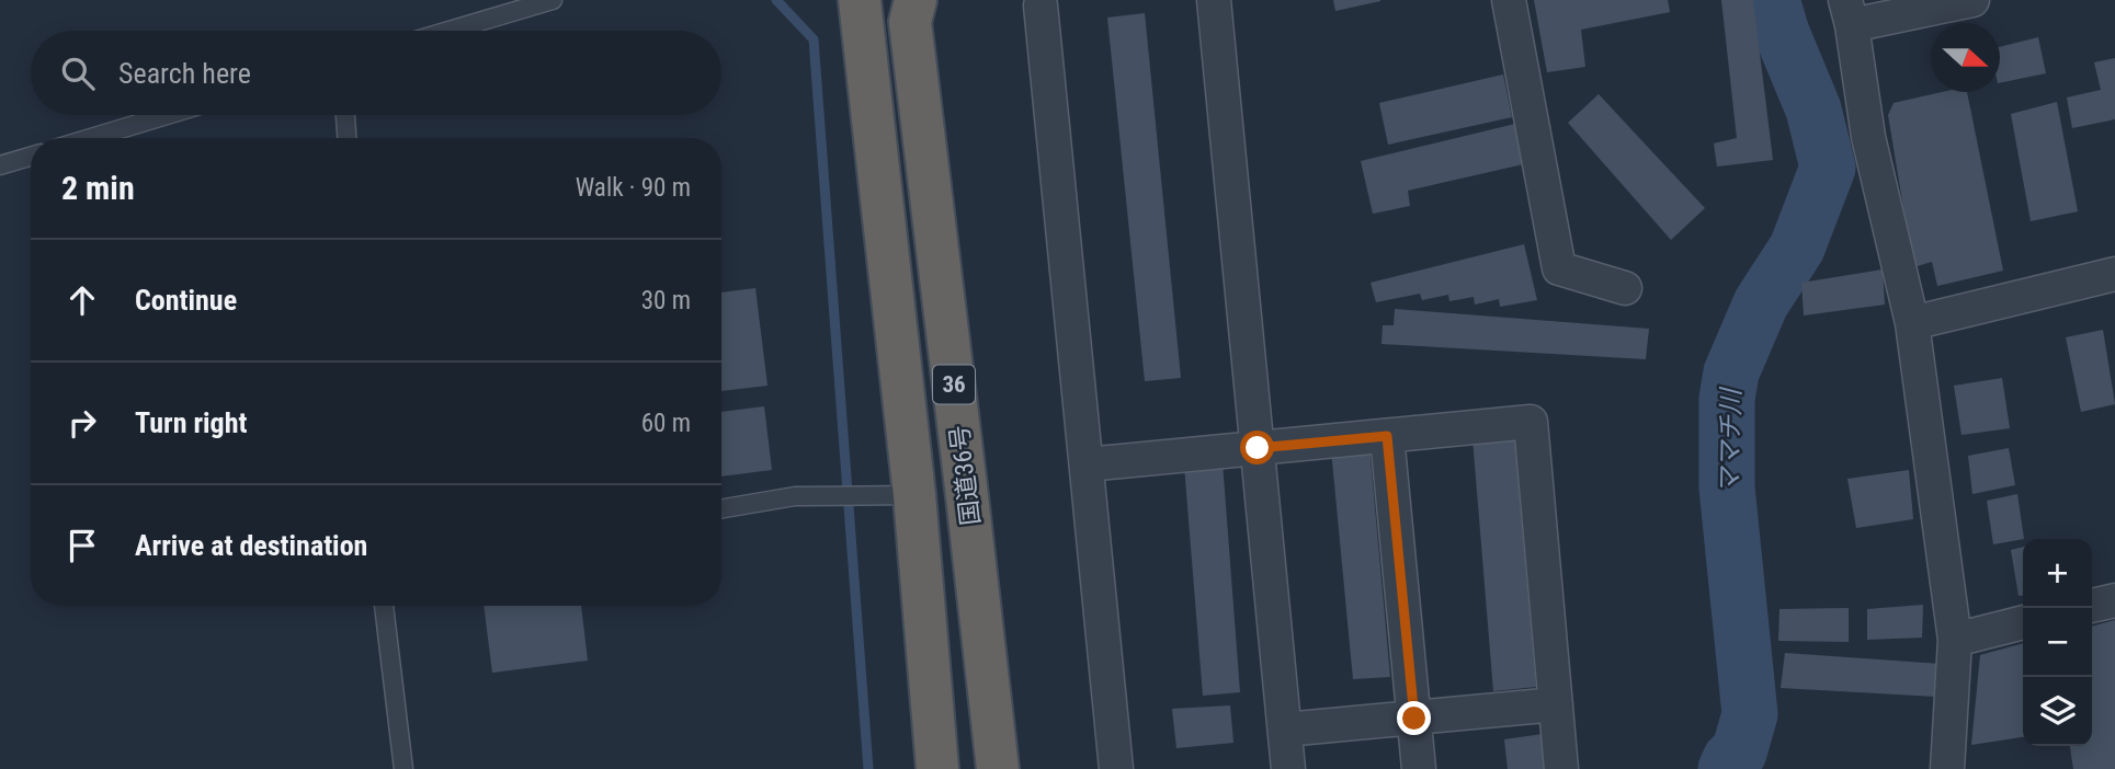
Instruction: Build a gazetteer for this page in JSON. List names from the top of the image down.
{
  "streets": {
    "highway": ["36", "国道36号"]
  },
  "water": ["ママチ川"],
  "north": "right",
  "page": {
    "search": "Search here",
    "heading": ["2 min", "Walk · 90 m"],
    "list": [
      ["Continue", "30 m"],
      ["Turn right", "60 m"],
      "Arrive at destination"
    ],
    "map_buttons": ["+", "−"]
  }
}
